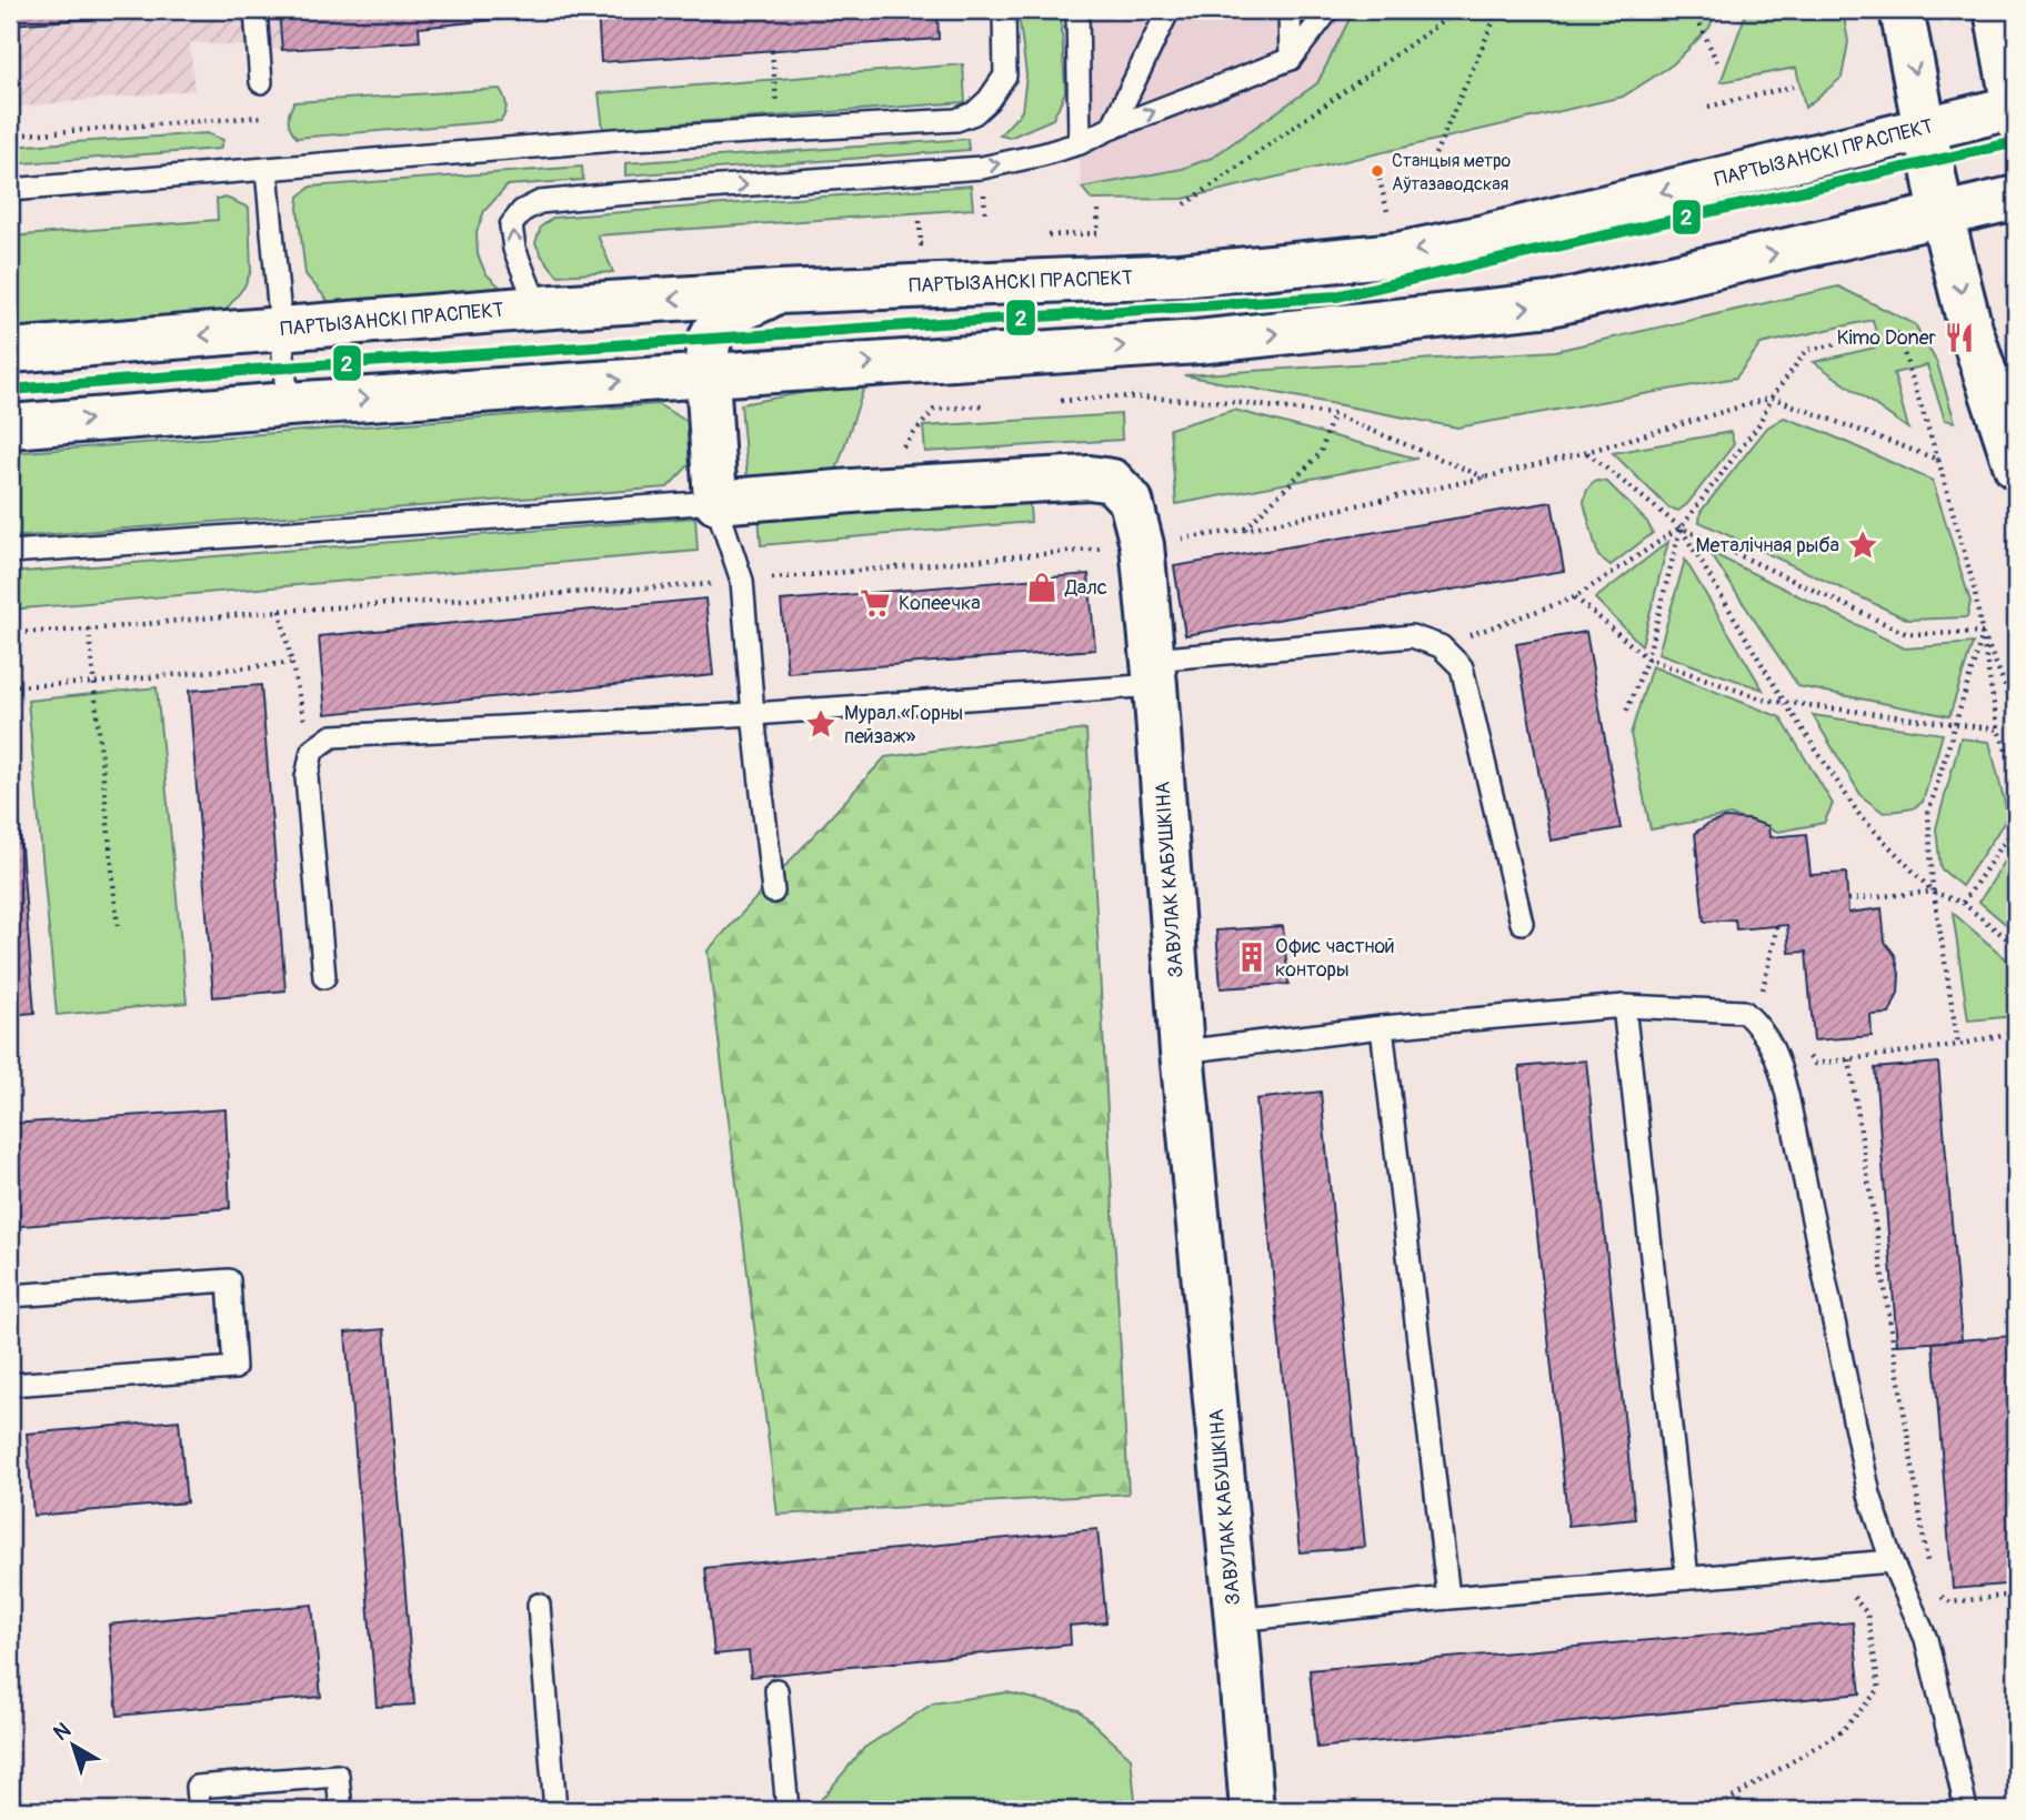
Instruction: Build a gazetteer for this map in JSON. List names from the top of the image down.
{
  "streets": {
    "main road": ["ПАРТЫЗАНСКІ ПРАСПЕКТ", "ЗАВУЛАК КАБУШКІНА"]
  },
  "places": {
    "other": ["Станцыя метро Аўтазаводская"],
    "restaurant": ["Kimo Doner"],
    "place": ["Металічная рыба", "Мурал «Горны пейзаж»"],
    "shop": ["Далс"],
    "supermarket": ["Копеечка"],
    "building": ["Офис частной конторы"]
  },
  "lines": ["transit line 2"],
  "north": "top left"
}
